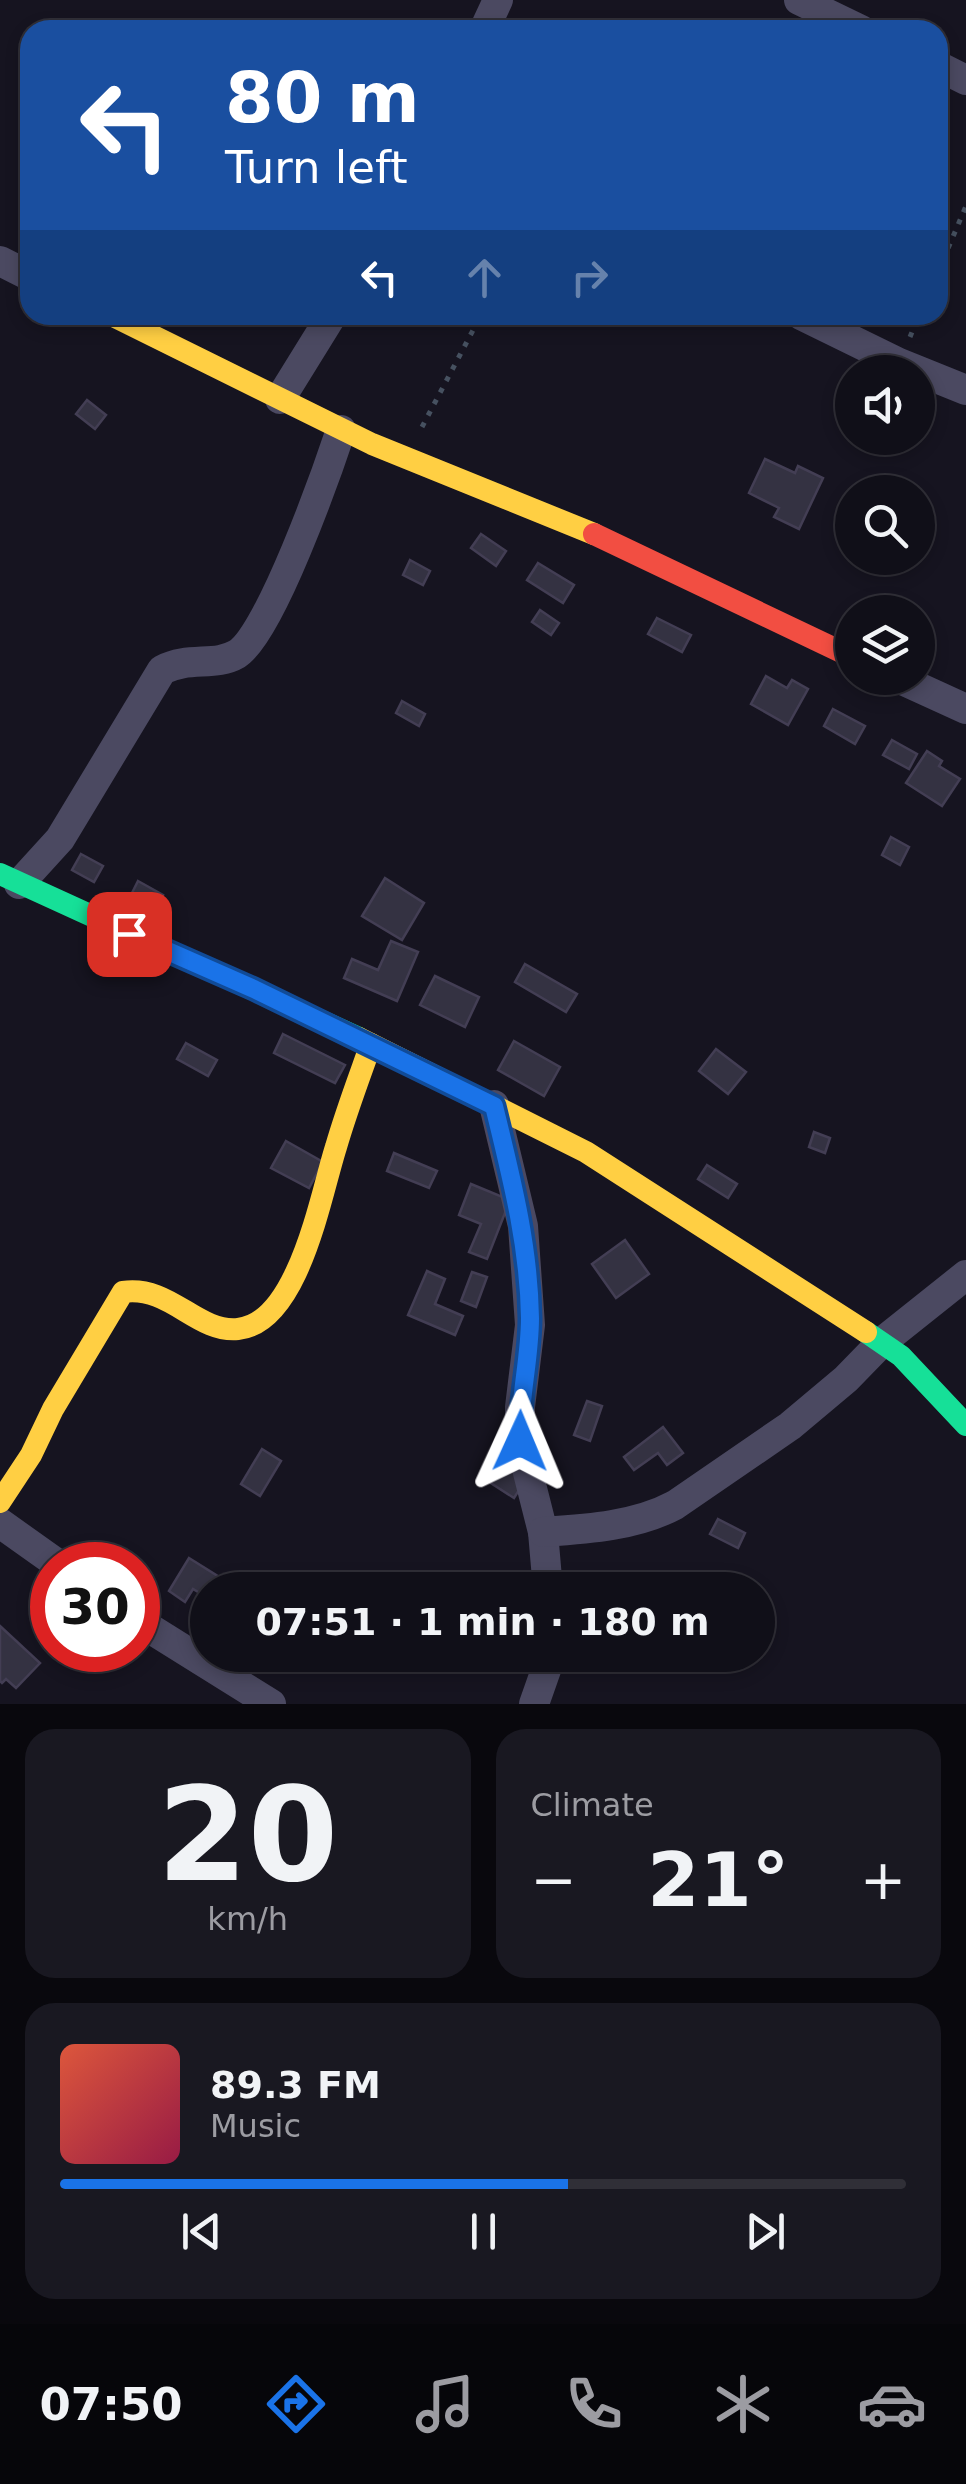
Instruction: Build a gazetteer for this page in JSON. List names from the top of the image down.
{
  "page": {
    "turn": ["80 m", "Turn left"],
    "limit": "30",
    "trip": "07:51 · 1 min · 180 m",
    "tile": [
      ["20", "km/h"],
      "Climate"
    ],
    "heat": ["−", "21°", "+"],
    "song": ["89.3 FM", "Music"],
    "tabs": "07:50"
  }
}
